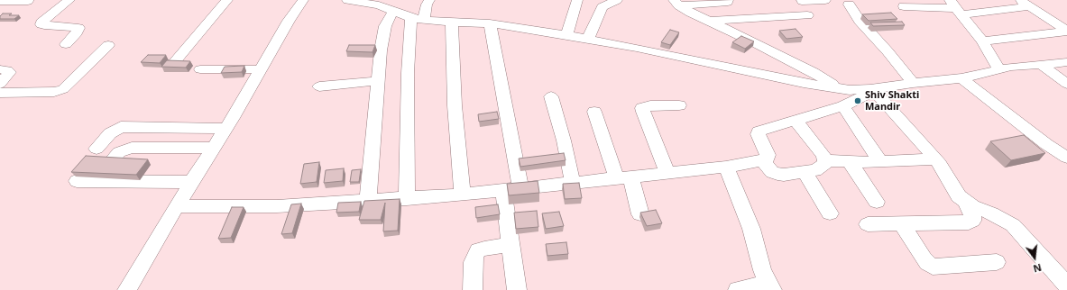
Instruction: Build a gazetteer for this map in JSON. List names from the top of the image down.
{
  "places": ["Shiv Shakti Mandir"],
  "north": "bottom"
}
